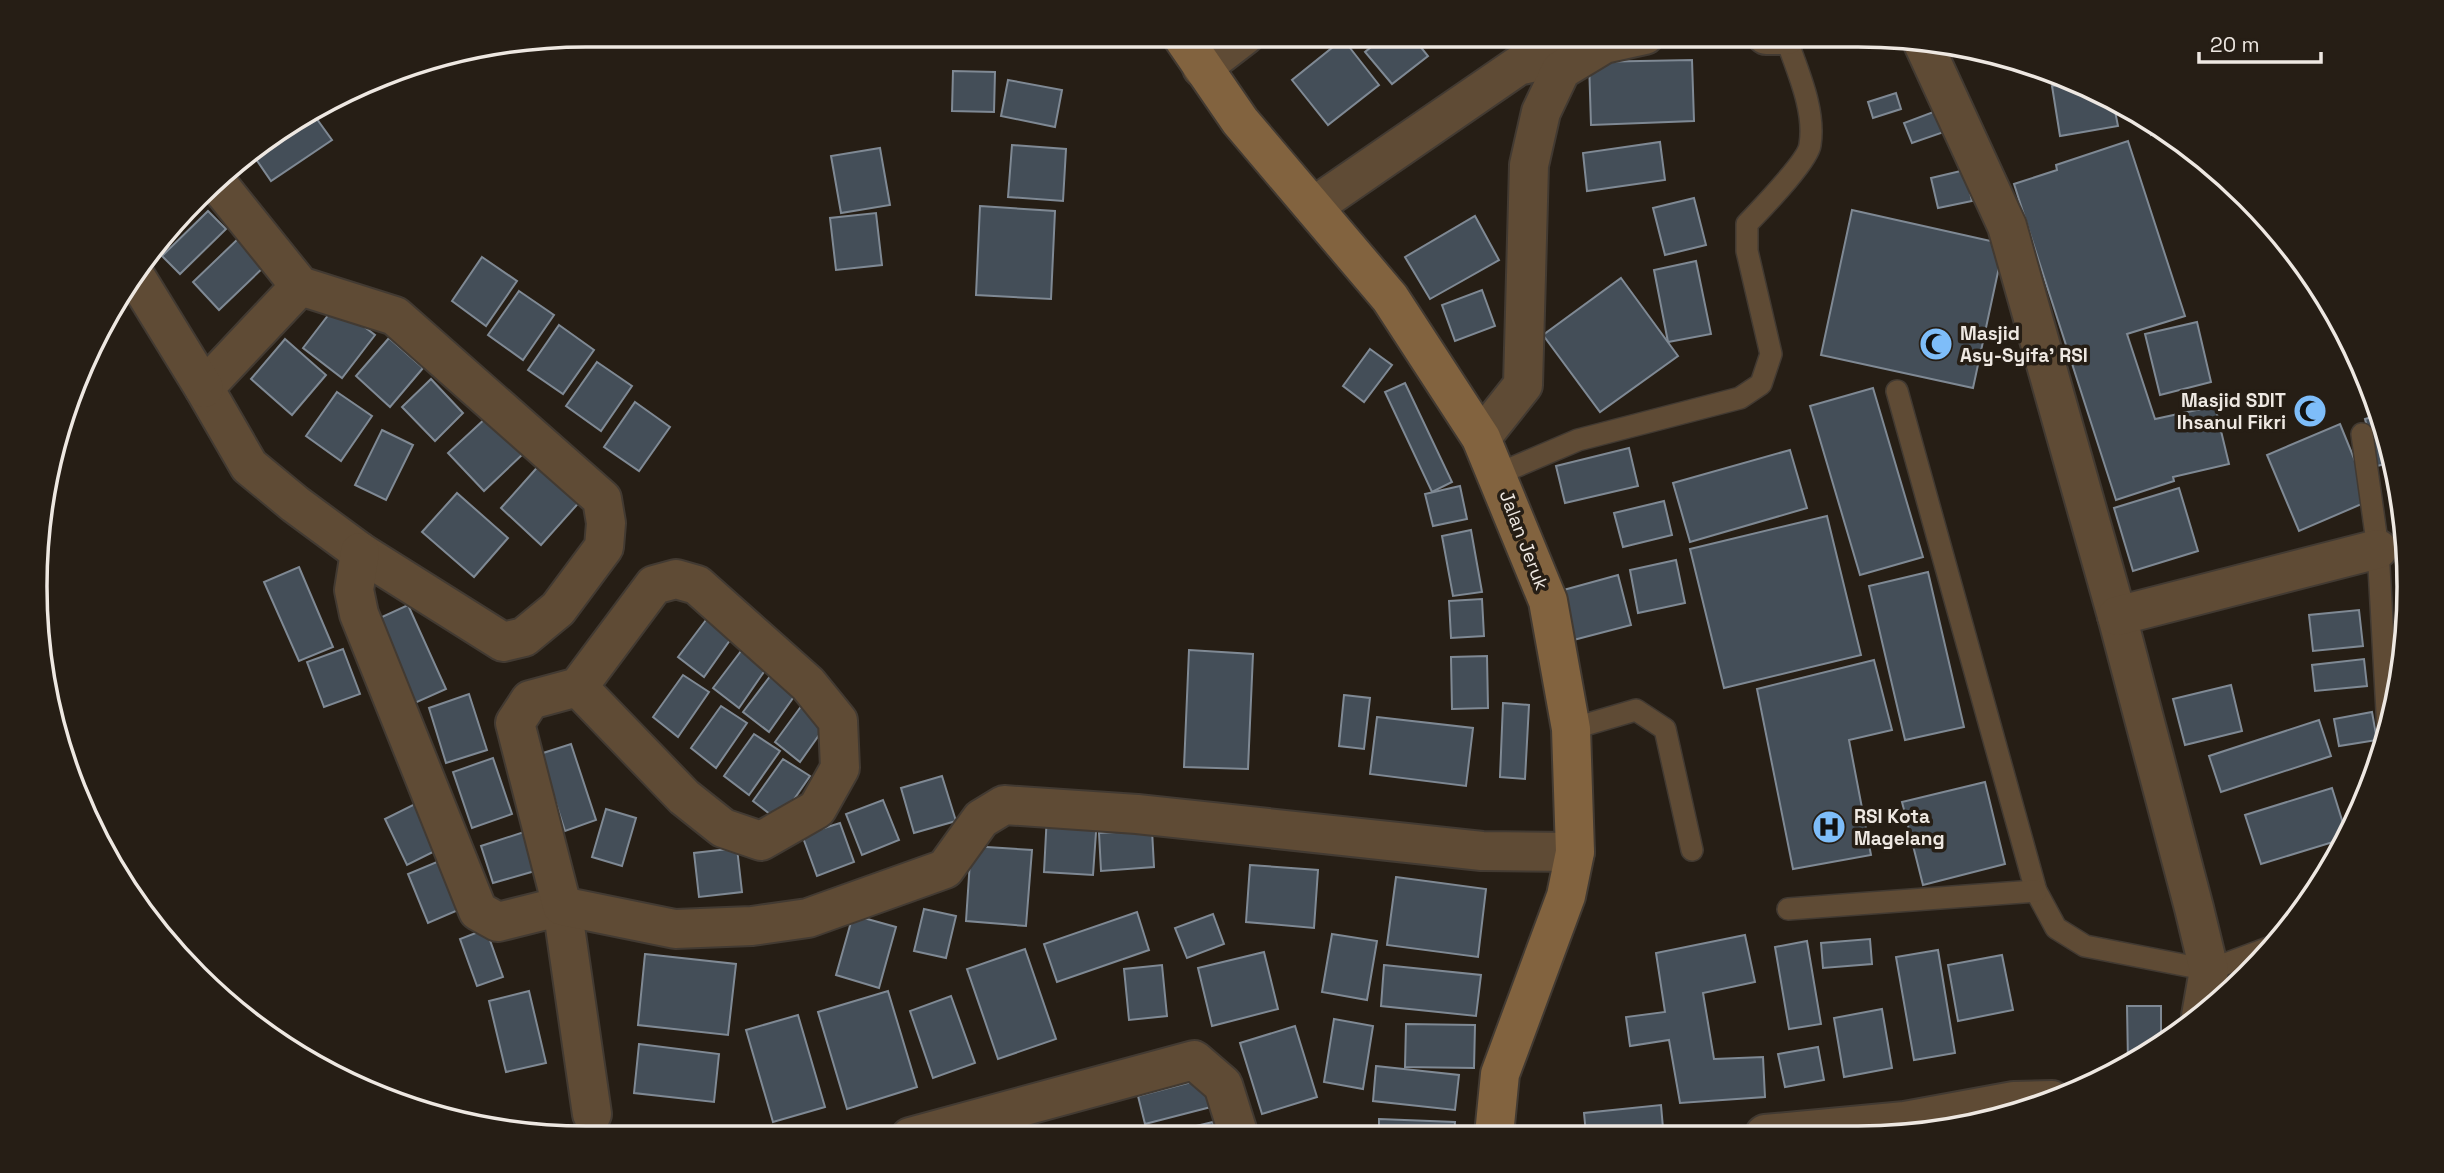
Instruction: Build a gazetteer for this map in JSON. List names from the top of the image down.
{
  "streets": {
    "main road": ["Jalan Jeruk"]
  },
  "places": {
    "mosque": ["Masjid Asy-Syifa' RSI", "Masjid SDIT Ihsanul Fikri"],
    "hospital": ["RSI Kota Magelang"]
  },
  "scale_bar": "20 m"
}
